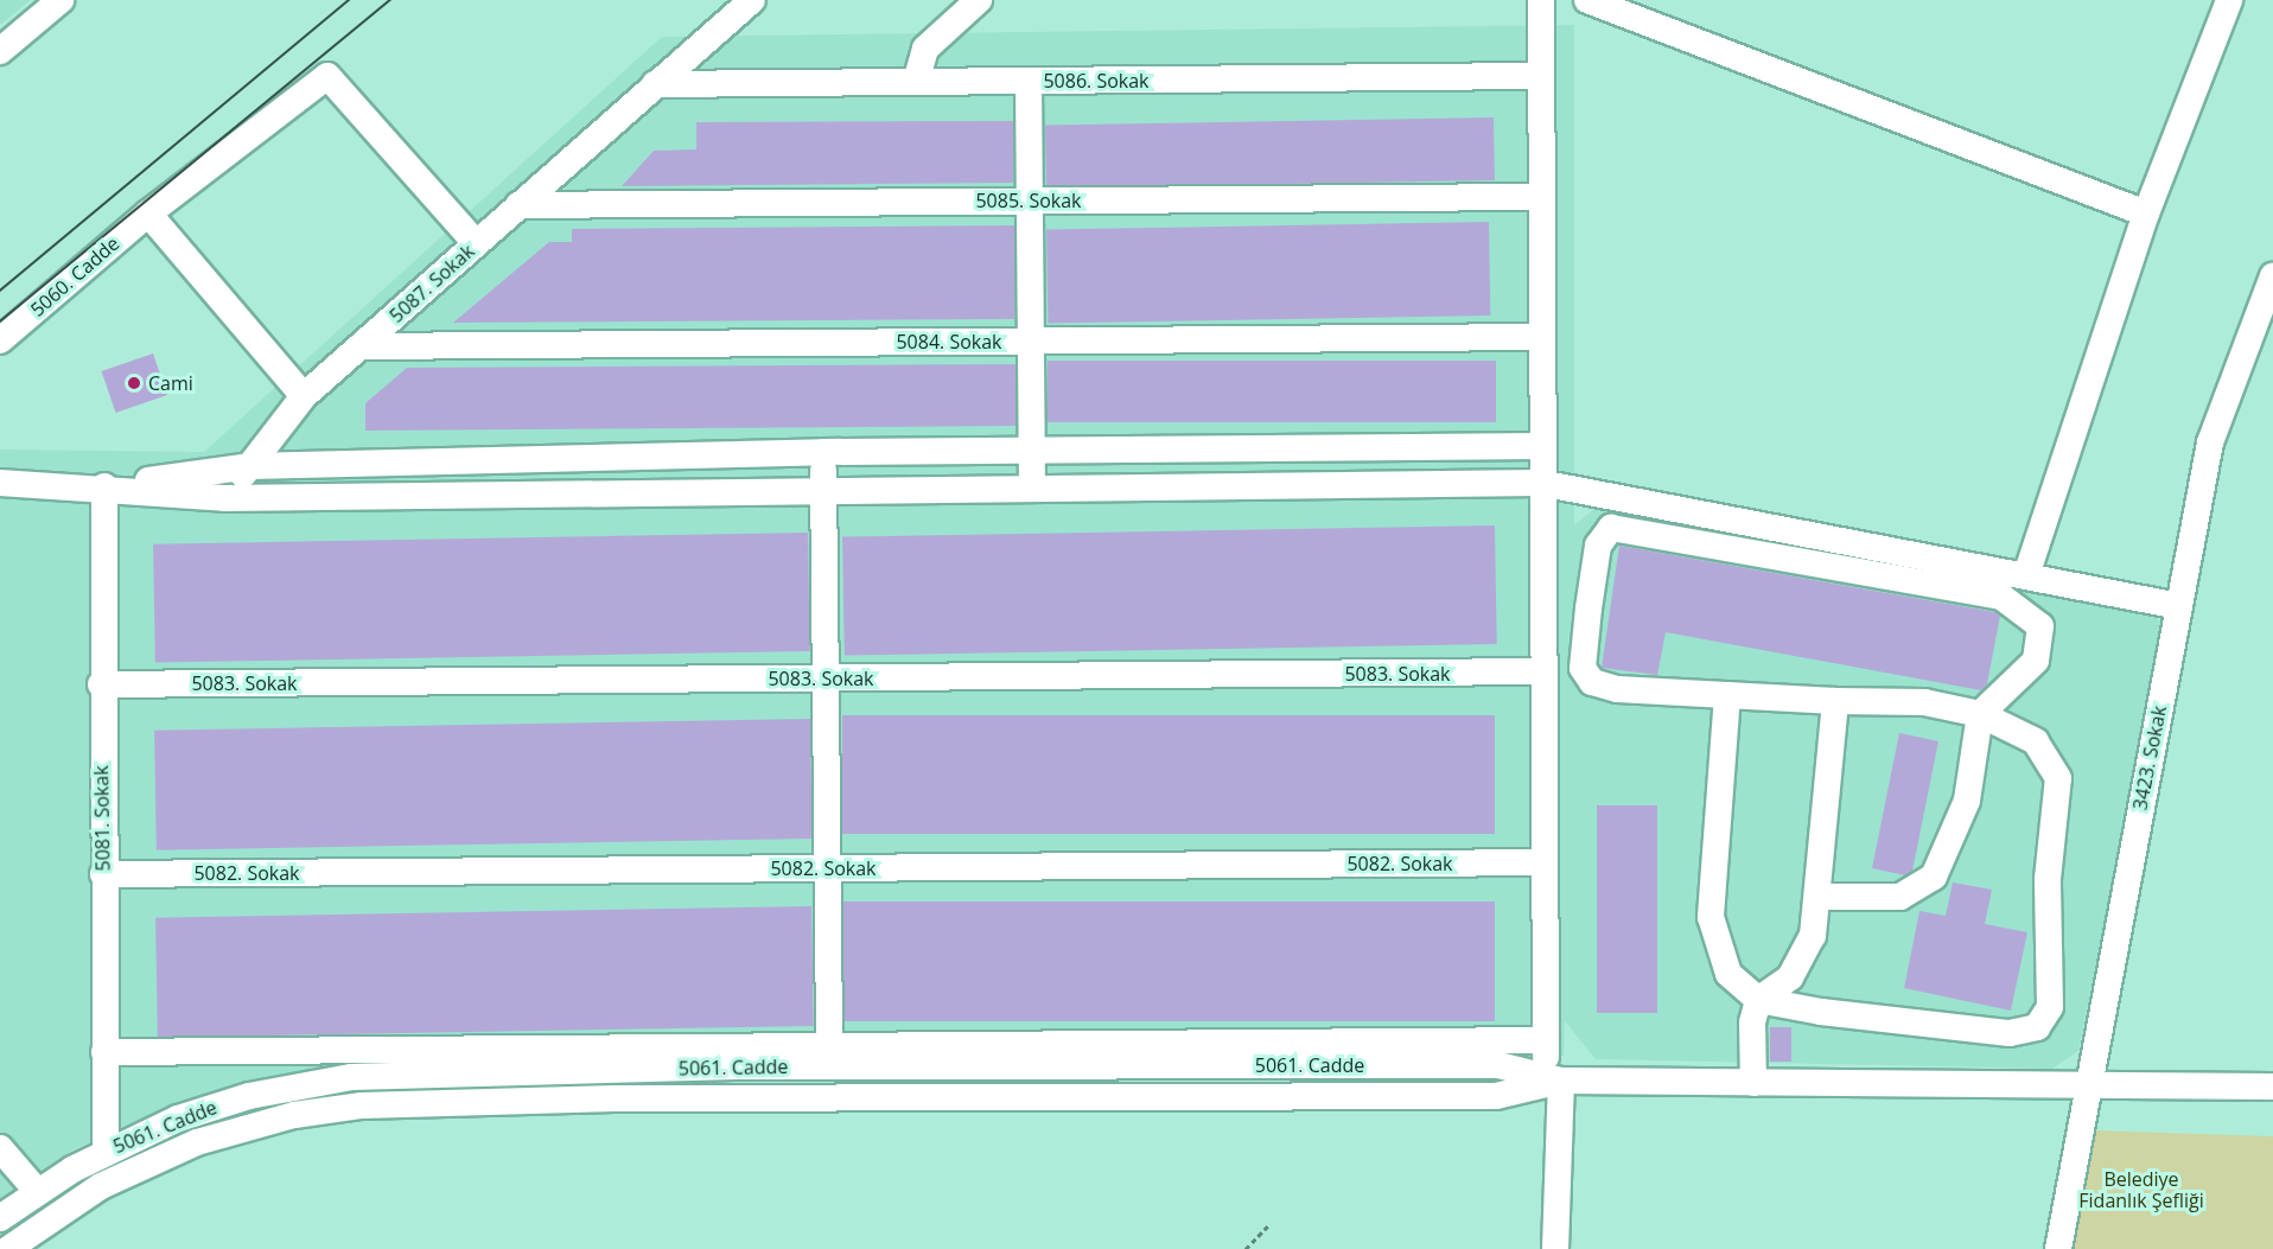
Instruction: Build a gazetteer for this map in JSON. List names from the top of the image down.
{
  "streets": {
    "street": [
      "5086. Sokak",
      "5085. Sokak",
      "5060. Cadde",
      "5087. Sokak",
      "5084. Sokak",
      "5083. Sokak",
      "3423. Sokak",
      "5081. Sokak",
      "5082. Sokak",
      "5061. Cadde"
    ]
  },
  "crossings": [
    ["5086. Sokak", "5087. Sokak"],
    ["5085. Sokak", "5087. Sokak"],
    ["5060. Cadde", "5087. Sokak"],
    ["5087. Sokak", "5084. Sokak"],
    ["5083. Sokak", "5081. Sokak"],
    ["5081. Sokak", "5082. Sokak"],
    ["5081. Sokak", "5061. Cadde"]
  ],
  "parks": ["Belediye Fidanlık Şefliği"],
  "places": ["Cami"]
}
